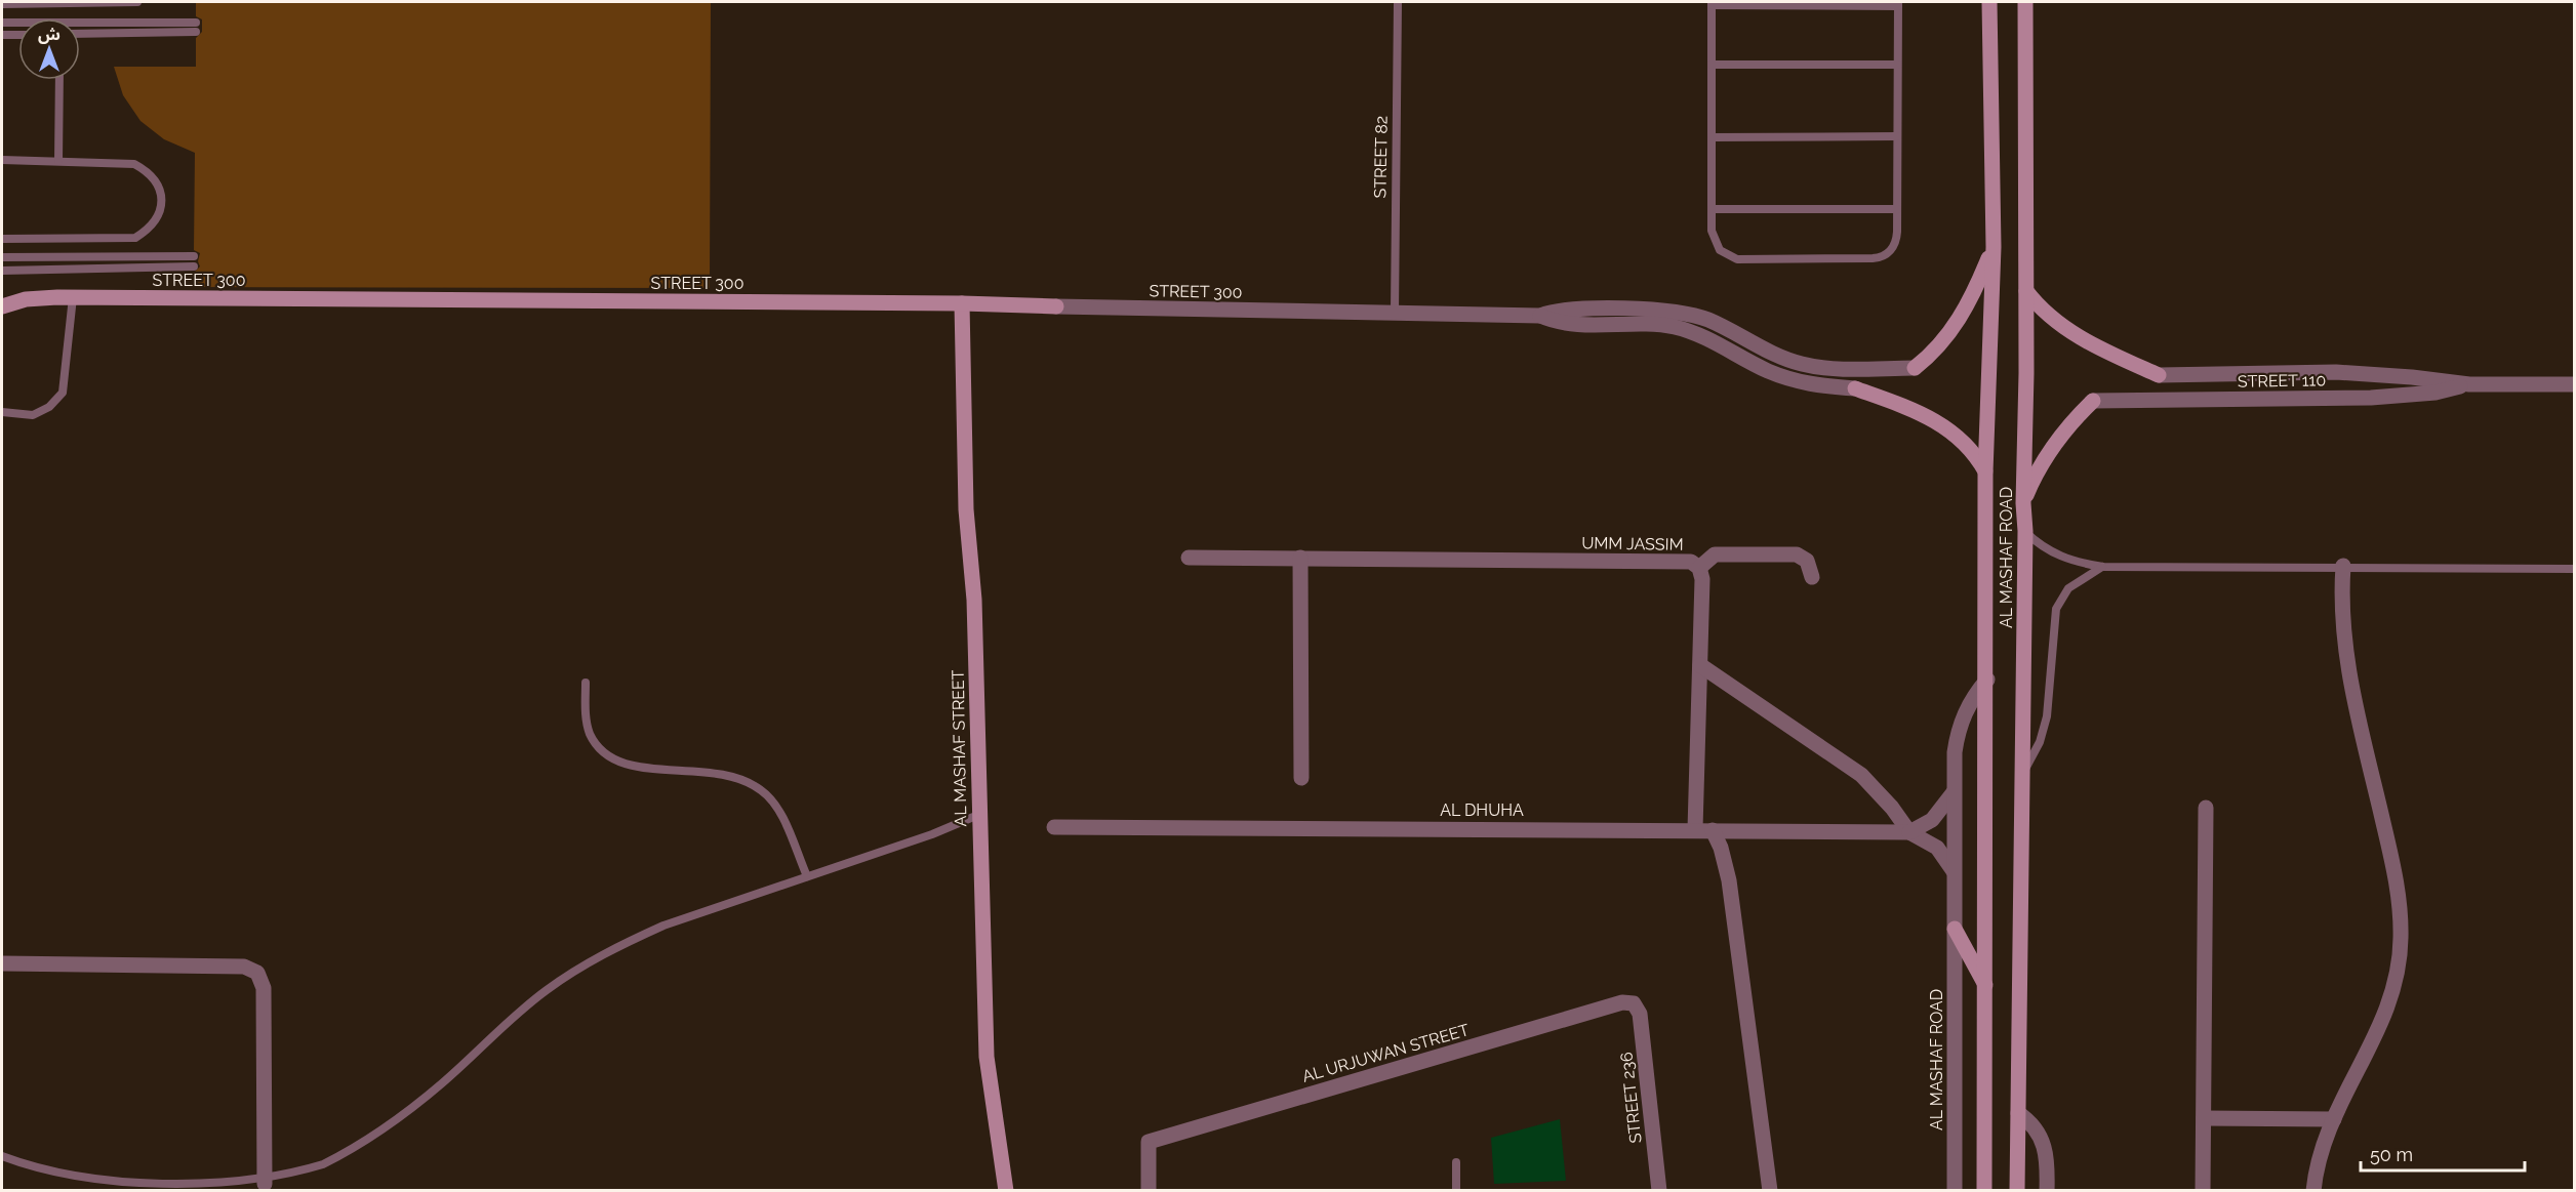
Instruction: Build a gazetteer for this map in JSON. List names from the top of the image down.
{
  "streets": {
    "street": [
      "STREET 300",
      "STREET 110",
      "UMM JASSIM",
      "AL MASHAF ROAD",
      "AL MASHAF STREET",
      "AL DHUHA",
      "AL URJUWAN STREET",
      "STREET 236"
    ],
    "lane": ["STREET 82"]
  },
  "crossings": [
    ["STREET 82", "STREET 300"],
    ["STREET 300", "AL MASHAF STREET"],
    ["STREET 110", "AL MASHAF ROAD"],
    ["UMM JASSIM", "AL DHUHA"],
    ["AL MASHAF ROAD", "AL DHUHA"],
    ["AL URJUWAN STREET", "STREET 236"]
  ],
  "scale_bar": "50 m",
  "north": "top"
}
